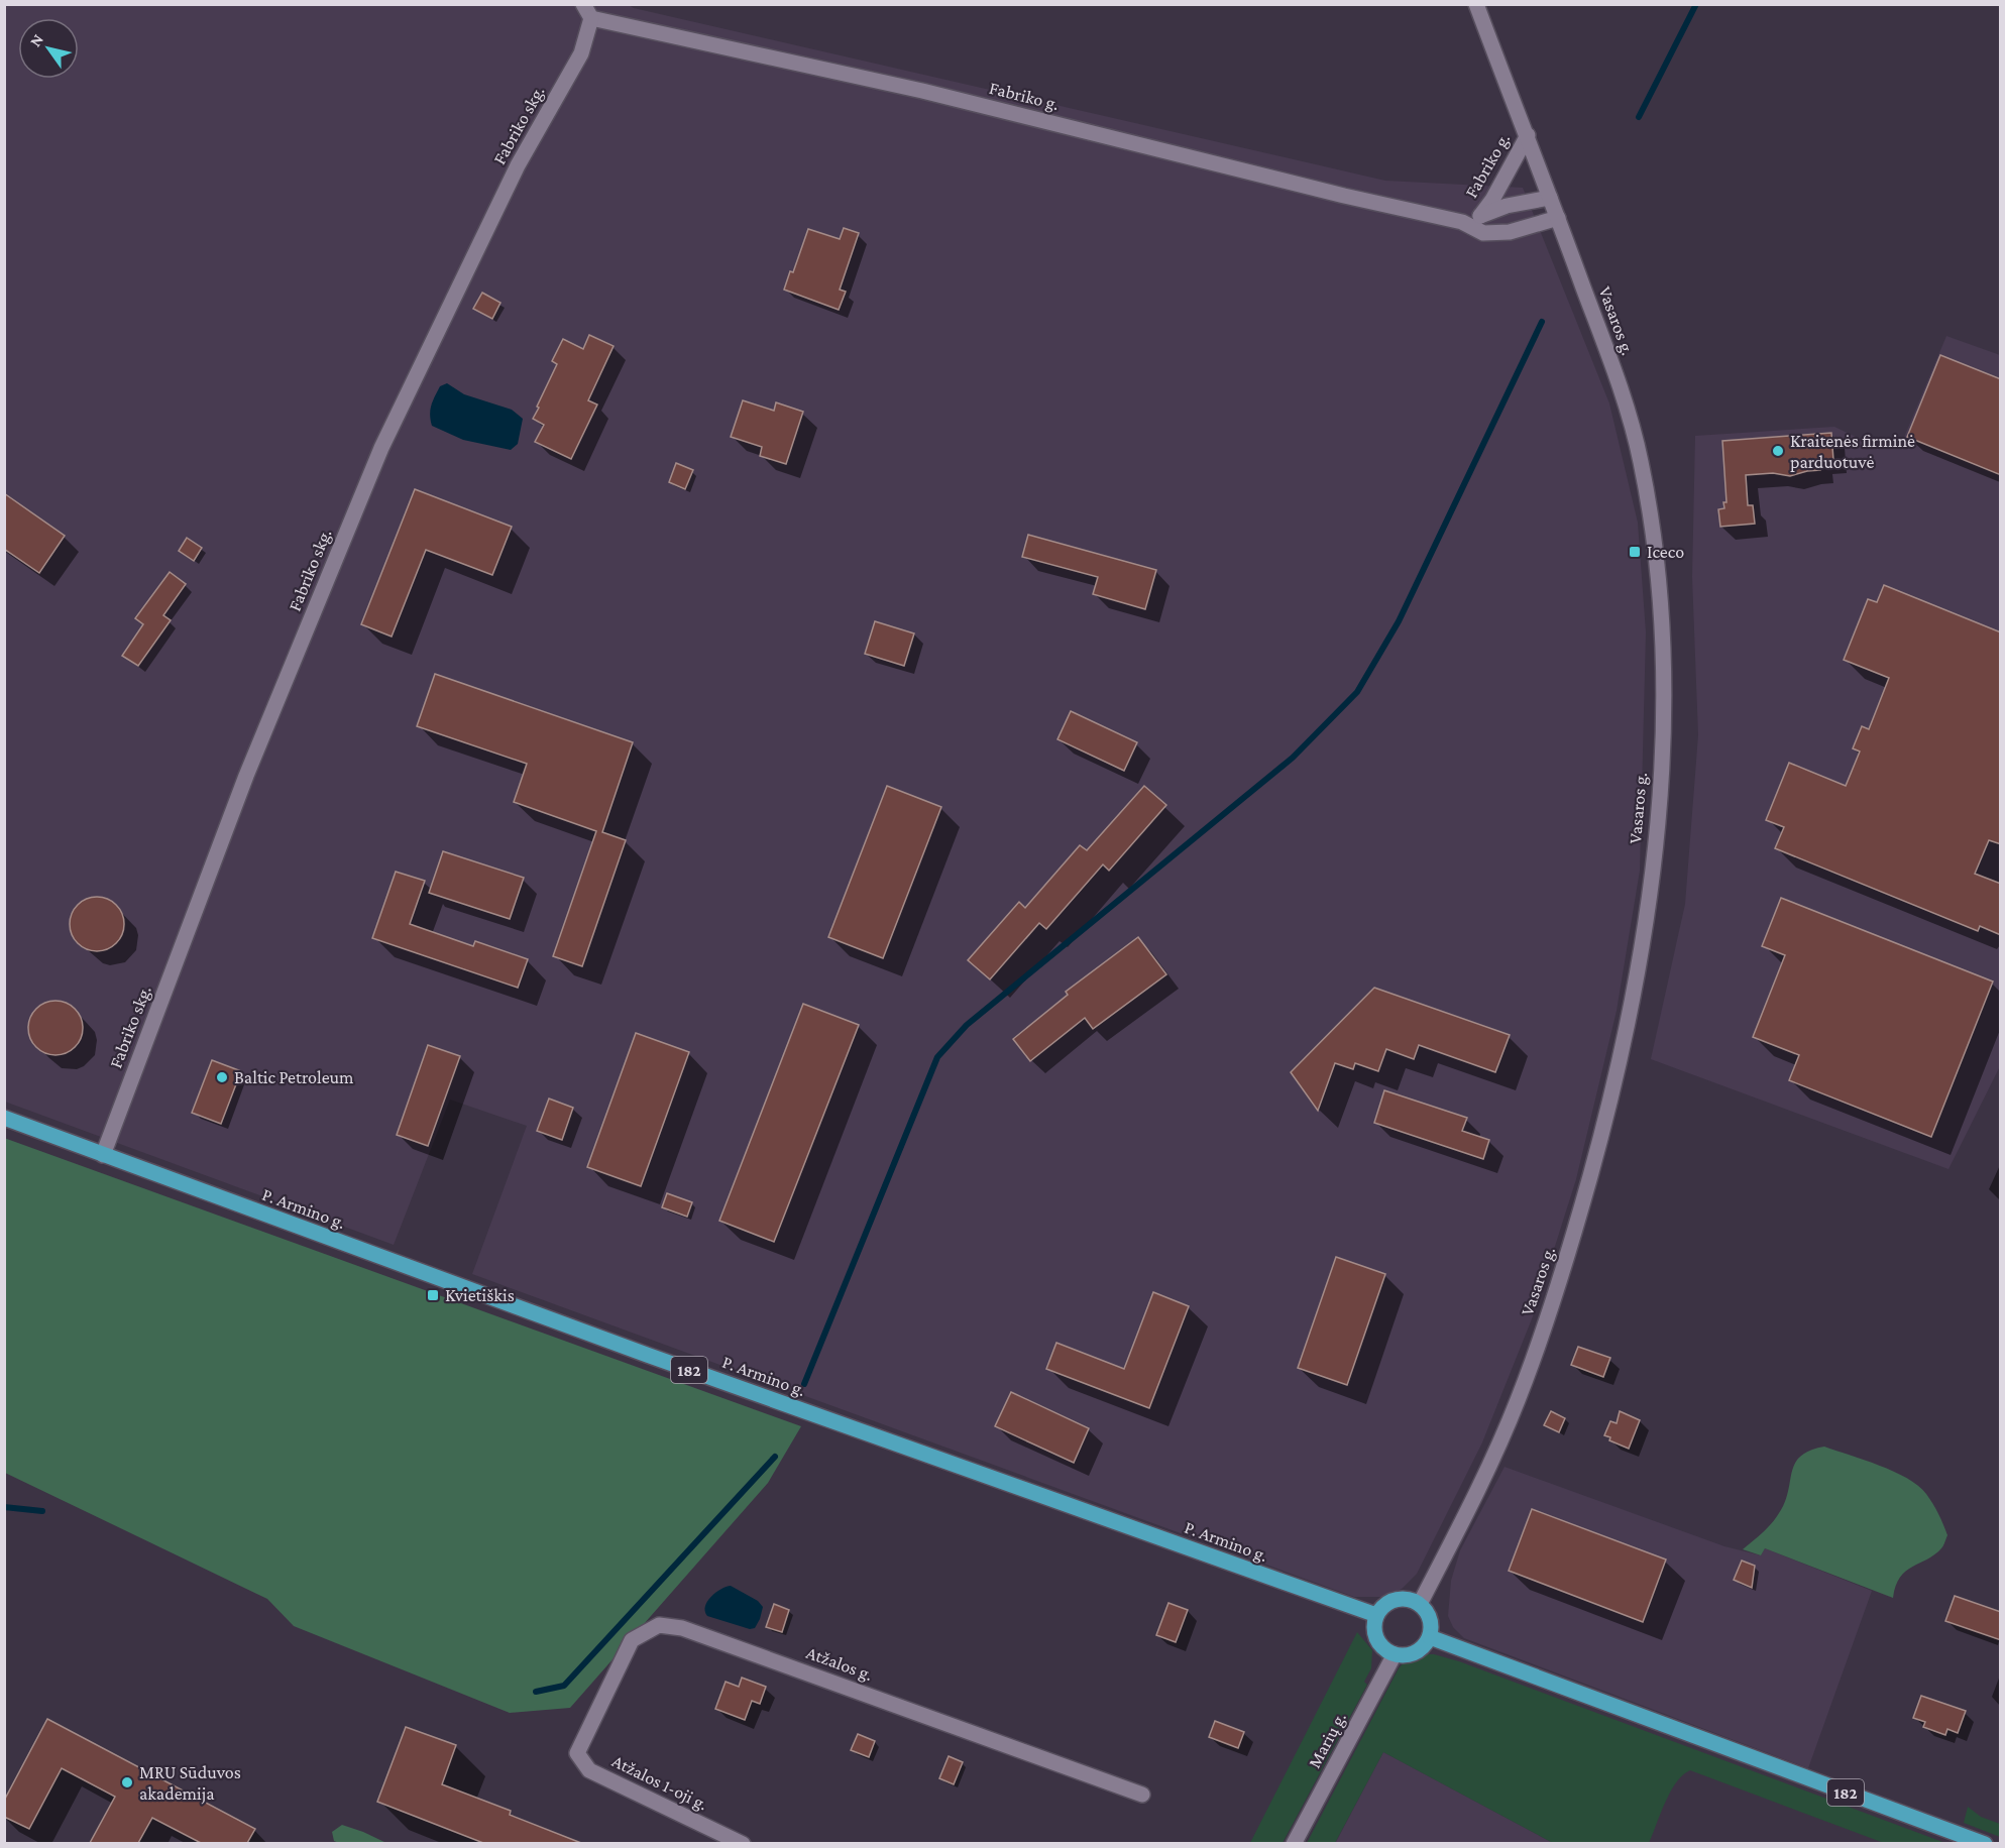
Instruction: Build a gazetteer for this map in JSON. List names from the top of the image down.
{
  "streets": {
    "main road": ["P. Armino g.", "182"],
    "street": [
      "Fabriko g.",
      "Fabriko skg.",
      "Vasaros g.",
      "Atžalos g.",
      "Marių g.",
      "Atžalos 1-oji g."
    ]
  },
  "crossings": [
    ["Fabriko g.", "Fabriko skg."],
    ["Fabriko g.", "Vasaros g."],
    ["Fabriko skg.", "P. Armino g."],
    ["Vasaros g.", "P. Armino g."],
    ["Vasaros g.", "182"],
    ["Vasaros g.", "Marių g."],
    ["P. Armino g.", "182"],
    ["P. Armino g.", "Marių g."],
    ["182", "Marių g."],
    ["Atžalos g.", "Atžalos 1-oji g."]
  ],
  "places": {
    "other": ["Kraitenės firminė parduotuvė", "Baltic Petroleum", "MRU Sūduvos akademija"],
    "transit": ["Iceco", "Kvietiškis"]
  },
  "north": "top left"
}
